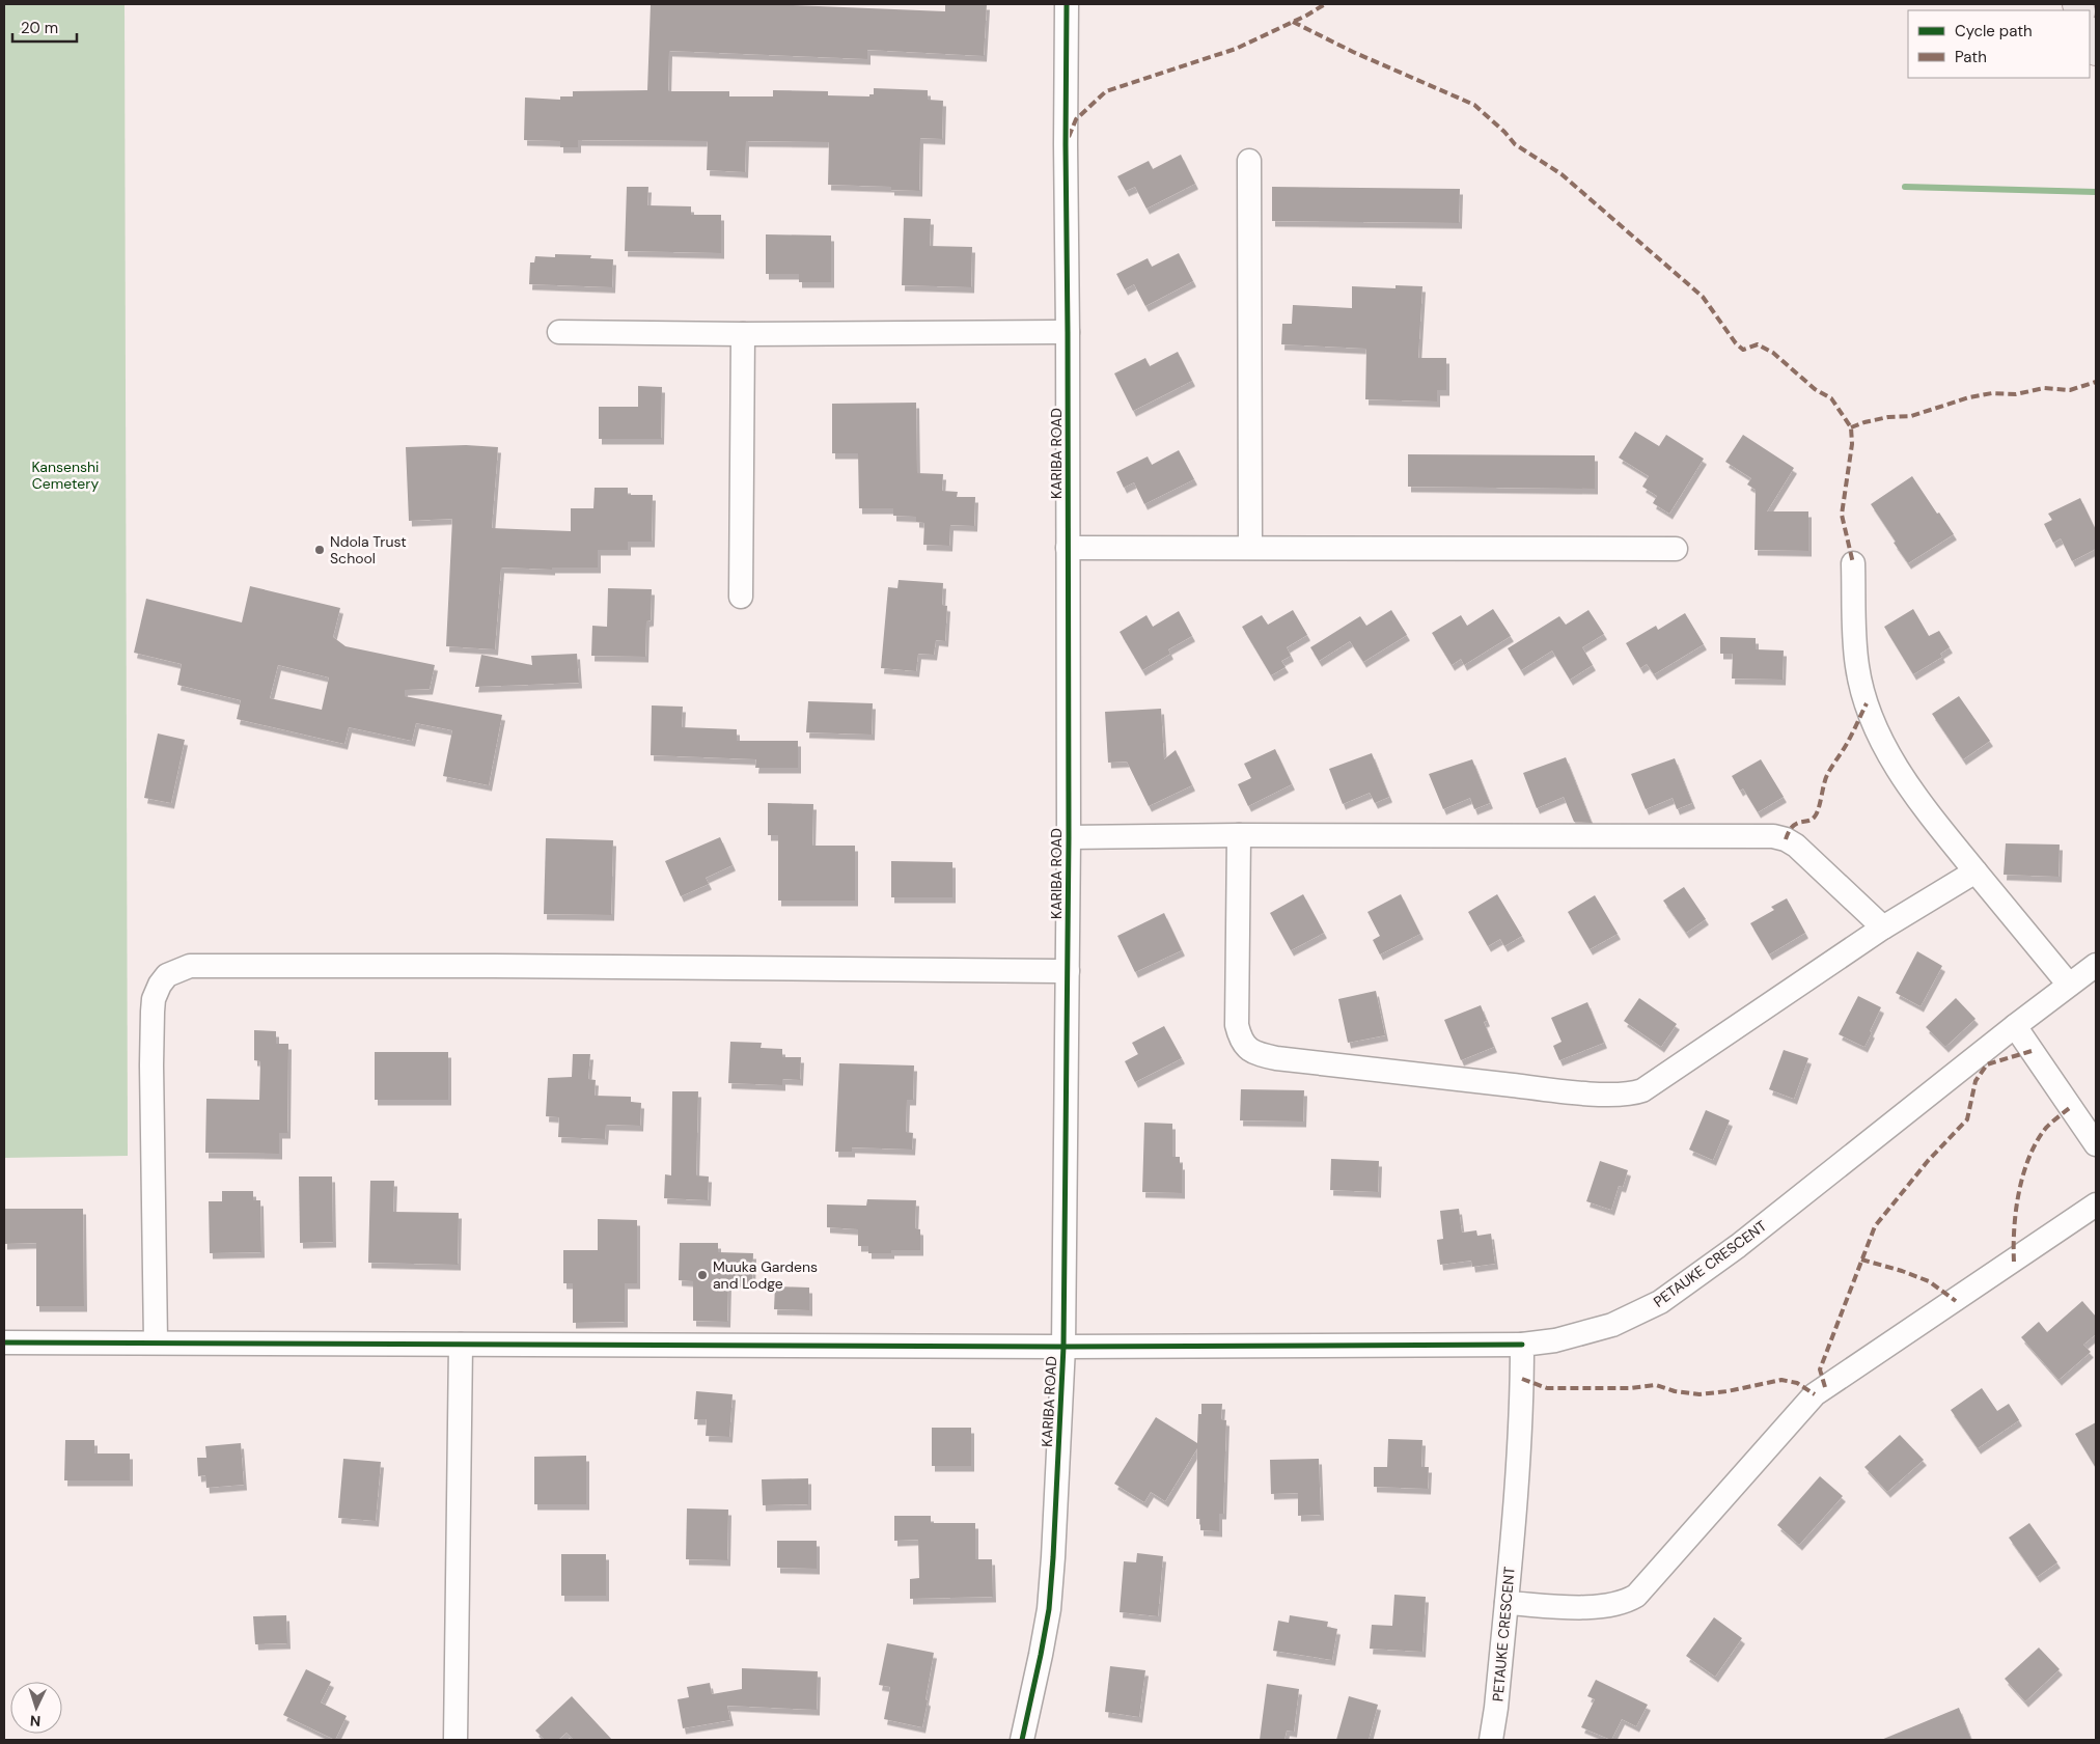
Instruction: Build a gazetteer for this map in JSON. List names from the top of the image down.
{
  "streets": {
    "street": ["KARIBA ROAD", "PETAUKE CRESCENT"]
  },
  "parks": ["Kansenshi Cemetery"],
  "places": ["Ndola Trust School", "Muuka Gardens and Lodge"],
  "legend": ["Cycle path", "Path"],
  "scale_bar": "20 m",
  "north": "bottom"
}
